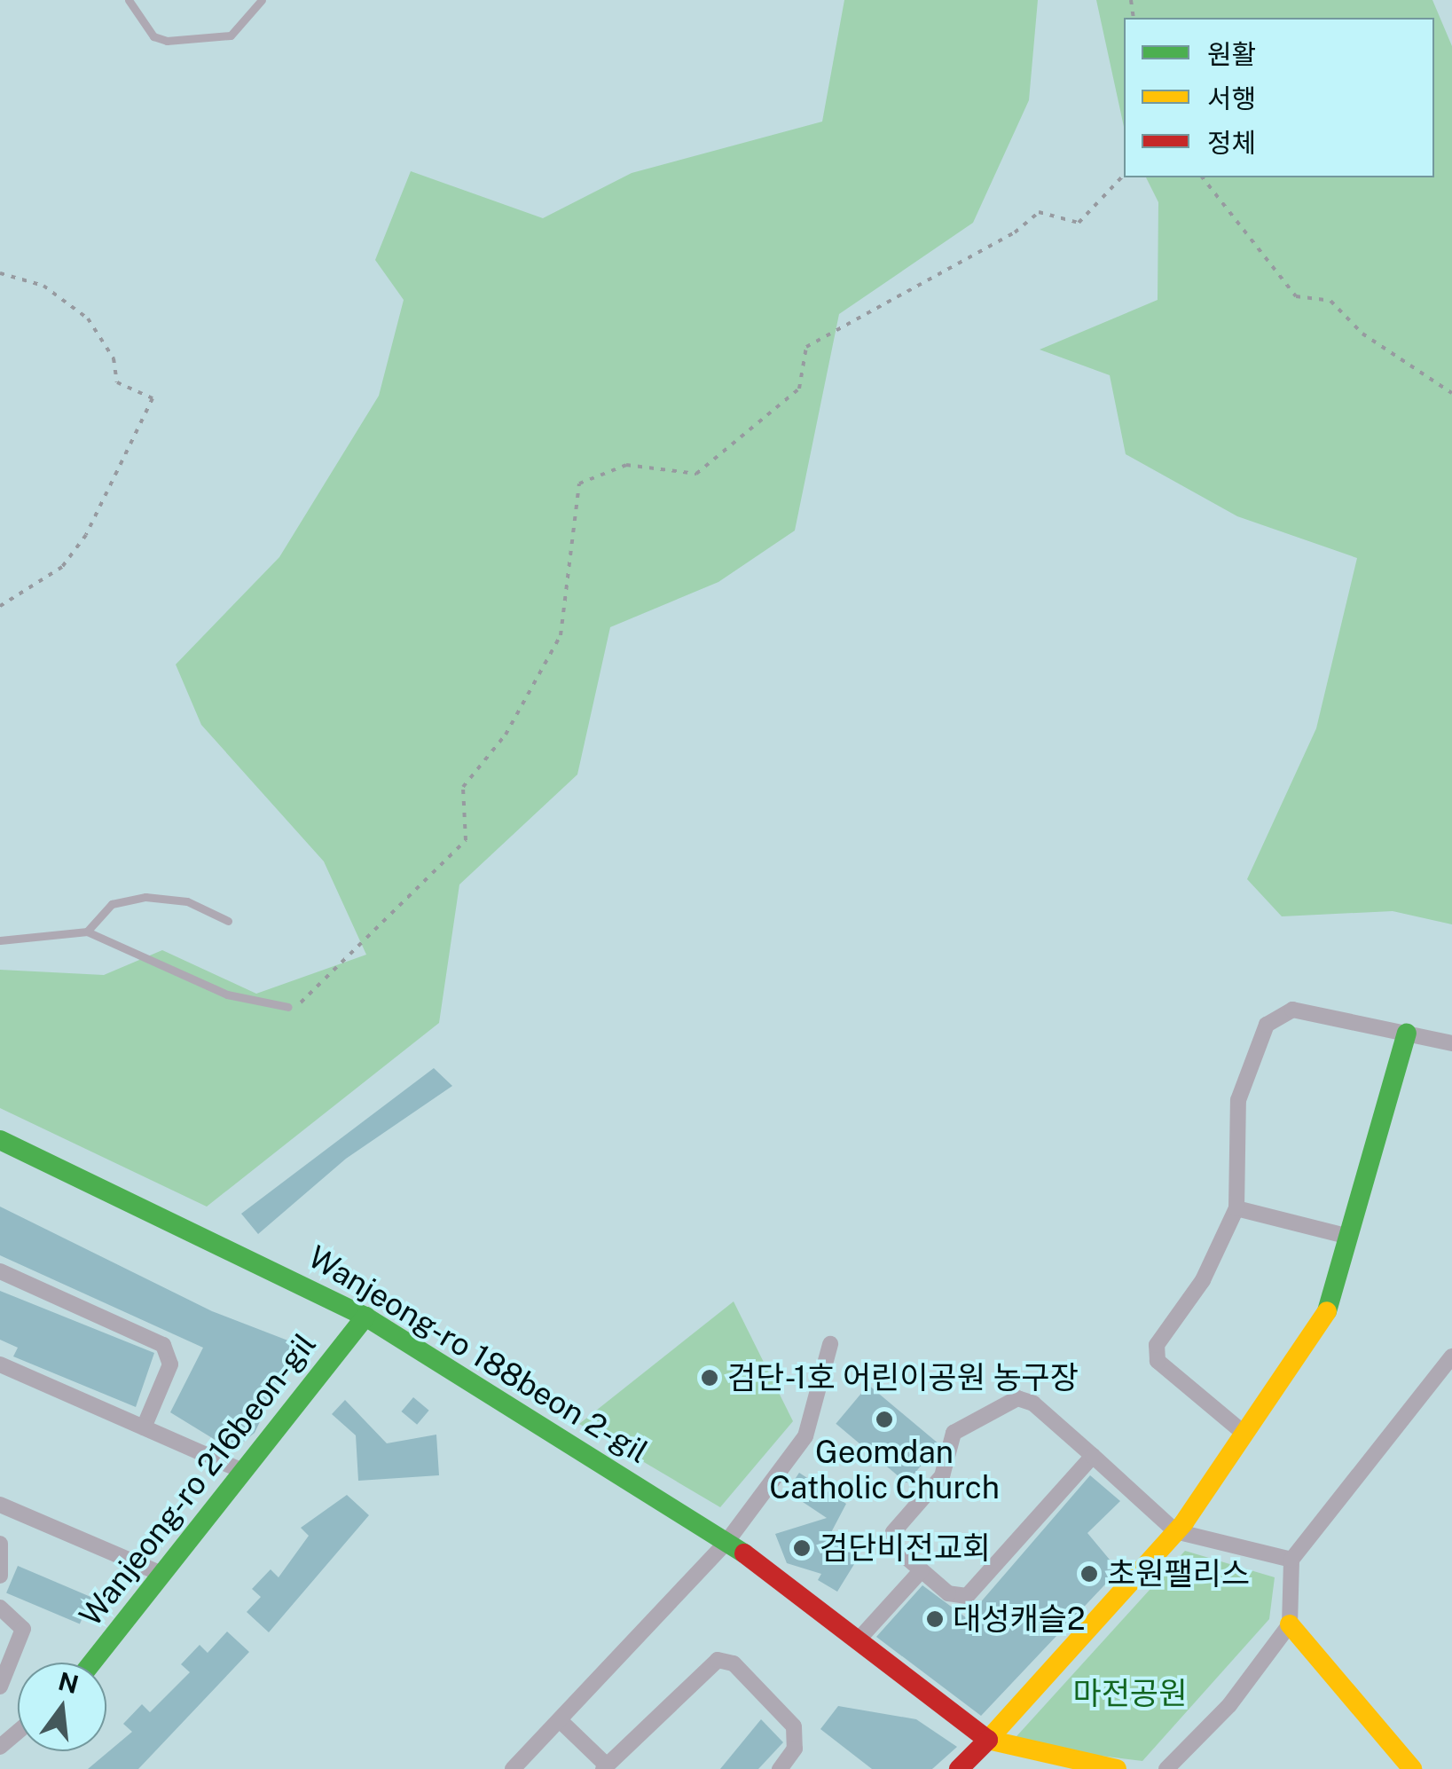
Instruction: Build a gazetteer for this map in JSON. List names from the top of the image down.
{
  "streets": {
    "street": ["Wanjeong-ro 188beon 2-gil", "Wanjeong-ro 216beon-gil"]
  },
  "crossings": [
    ["Wanjeong-ro 188beon 2-gil", "Wanjeong-ro 216beon-gil"]
  ],
  "parks": ["마전공원"],
  "places": [
    "검단-1호 어린이공원 농구장",
    "Geomdan Catholic Church",
    "검단비전교회",
    "초원팰리스",
    "대성캐슬2"
  ],
  "legend": ["원활", "서행", "정체"],
  "north": "top"
}
